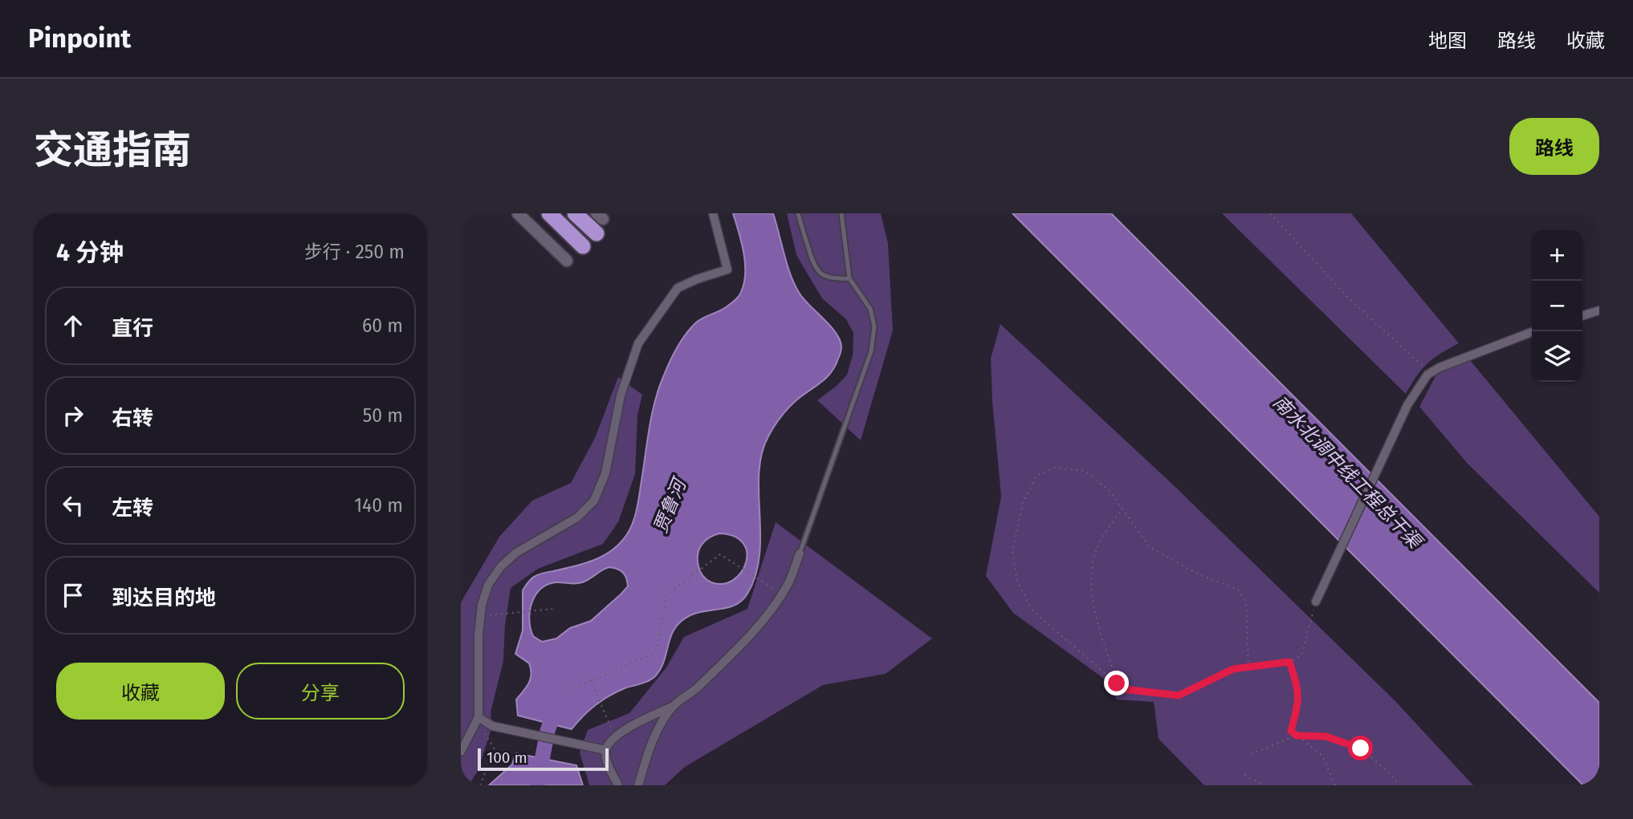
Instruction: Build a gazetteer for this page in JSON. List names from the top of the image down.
{
  "water": ["南水北调中线工程总干渠", "贾鲁河"],
  "scale_bar": "100 m",
  "page": {
    "header": "Pinpoint",
    "nav": ["地图", "路线", "收藏"],
    "title": "交通指南",
    "buttons": [
      "路线",
      ["收藏", "分享"]
    ],
    "heading": ["4 分钟", "步行 · 250 m"],
    "map_buttons": ["+", "−"],
    "list": [
      ["直行", "60 m"],
      ["右转", "50 m"],
      ["左转", "140 m"],
      "到达目的地"
    ],
    "scale": "100 m"
  }
}
